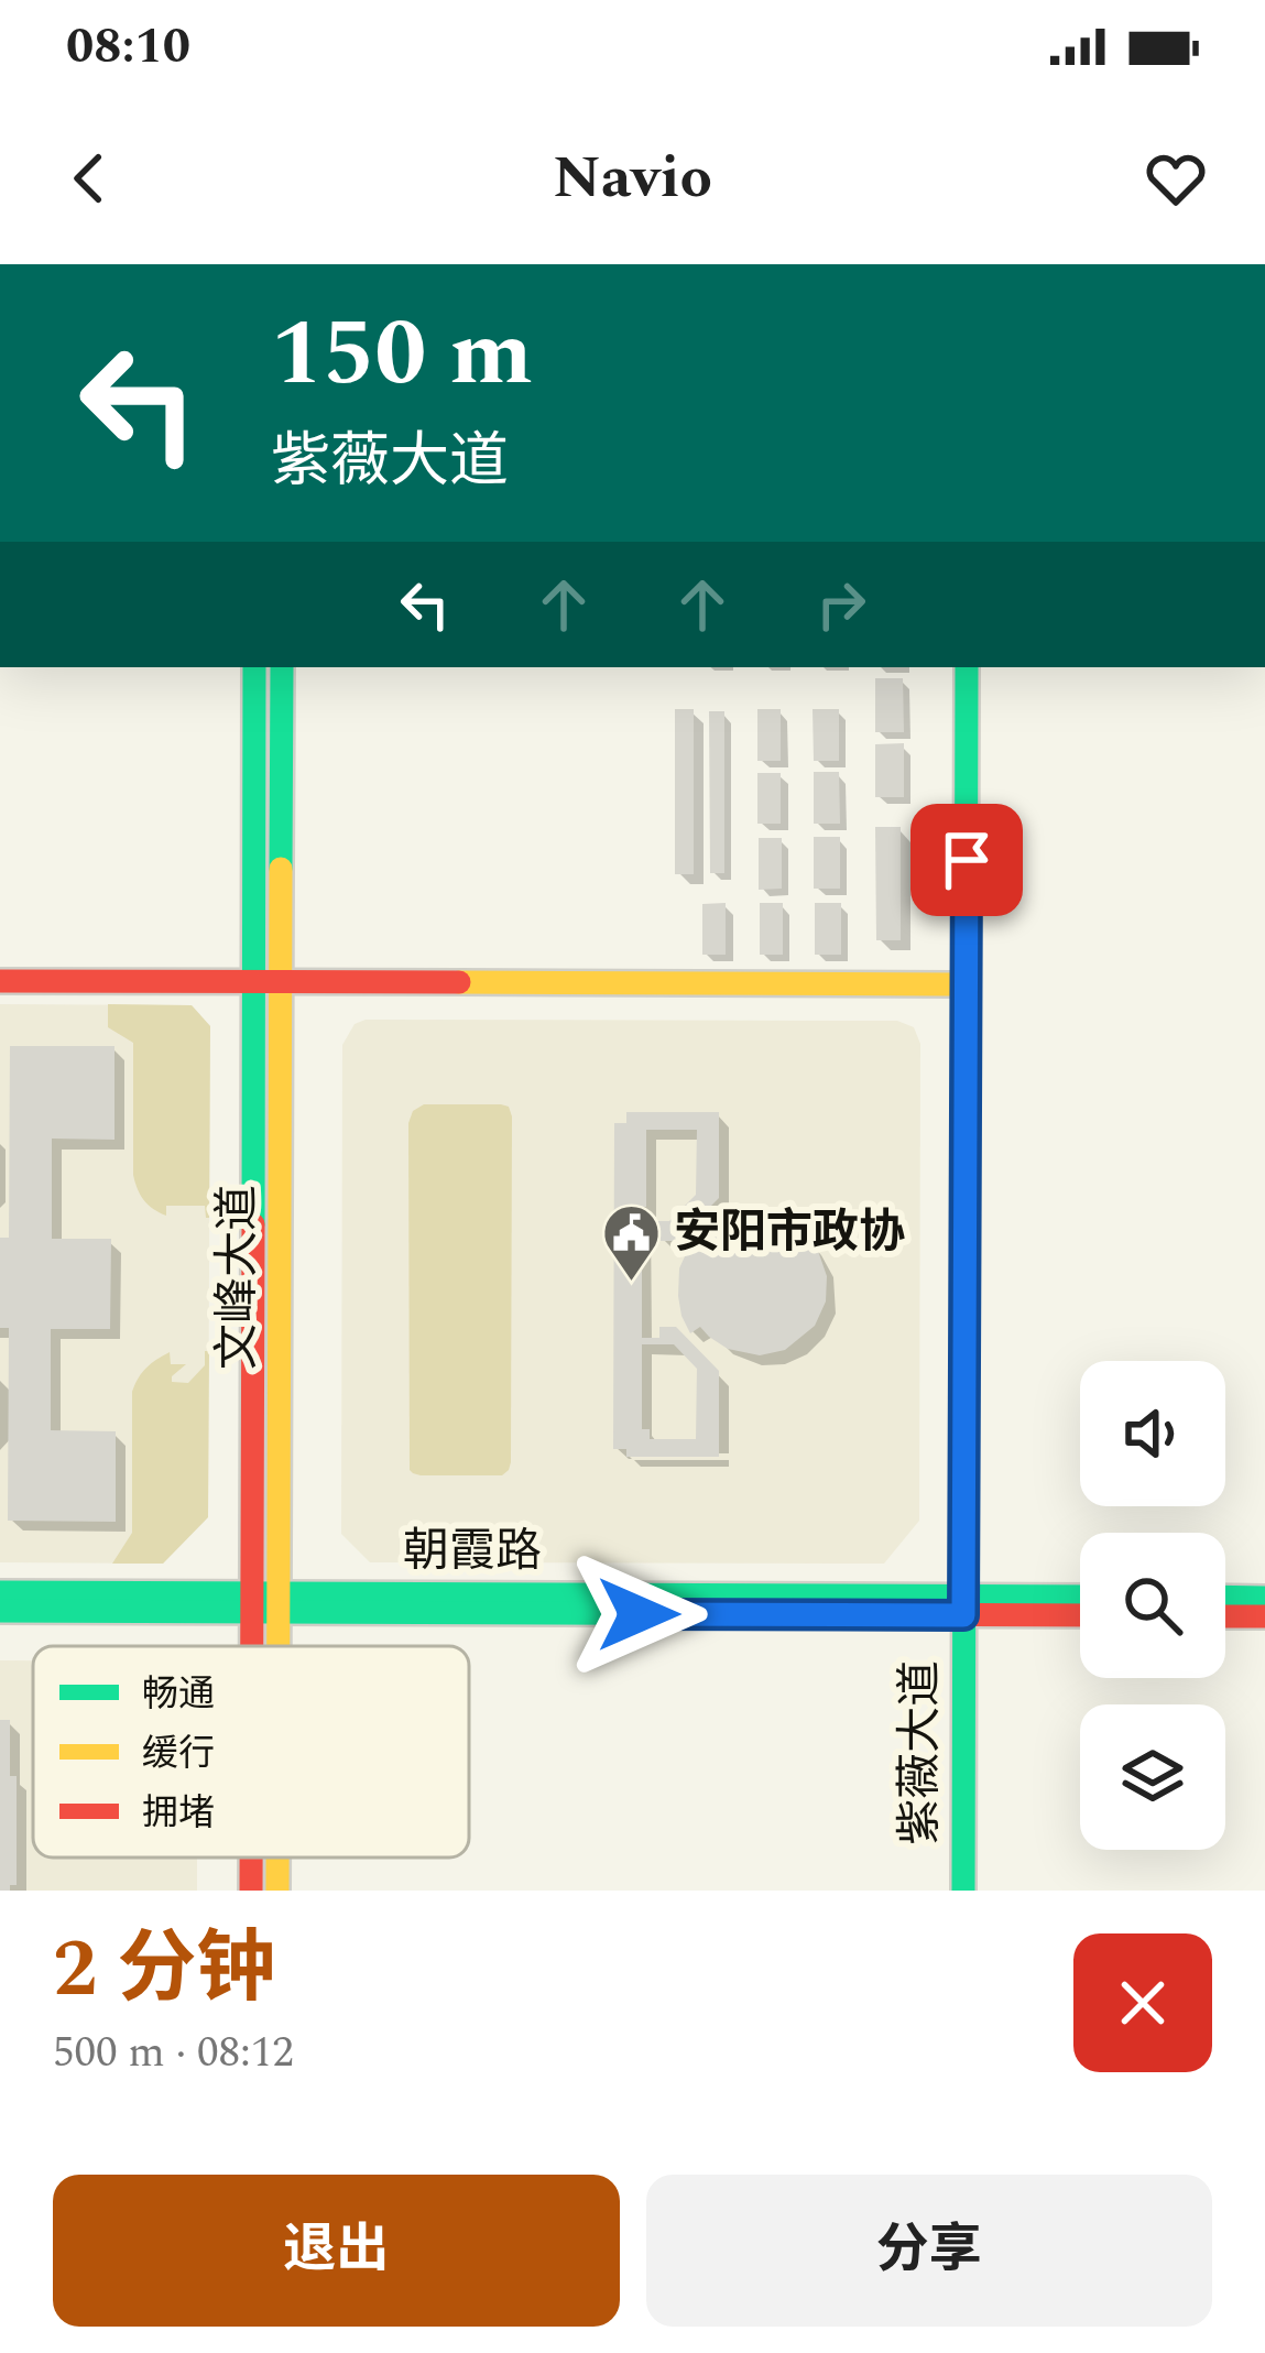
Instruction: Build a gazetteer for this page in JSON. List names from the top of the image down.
{
  "streets": {
    "street": ["文峰大道", "朝霞路", "紫薇大道"]
  },
  "crossings": [
    ["文峰大道", "朝霞路"],
    ["朝霞路", "紫薇大道"]
  ],
  "places": {
    "public building": ["安阳市政协"]
  },
  "legend": ["畅通", "缓行", "拥堵"],
  "page": {
    "status": "08:10",
    "header": "Navio",
    "turn": ["150 m", "紫薇大道"],
    "heading": ["2 分钟", "500 m · 08:12"],
    "buttons": ["退出", "分享"]
  }
}
